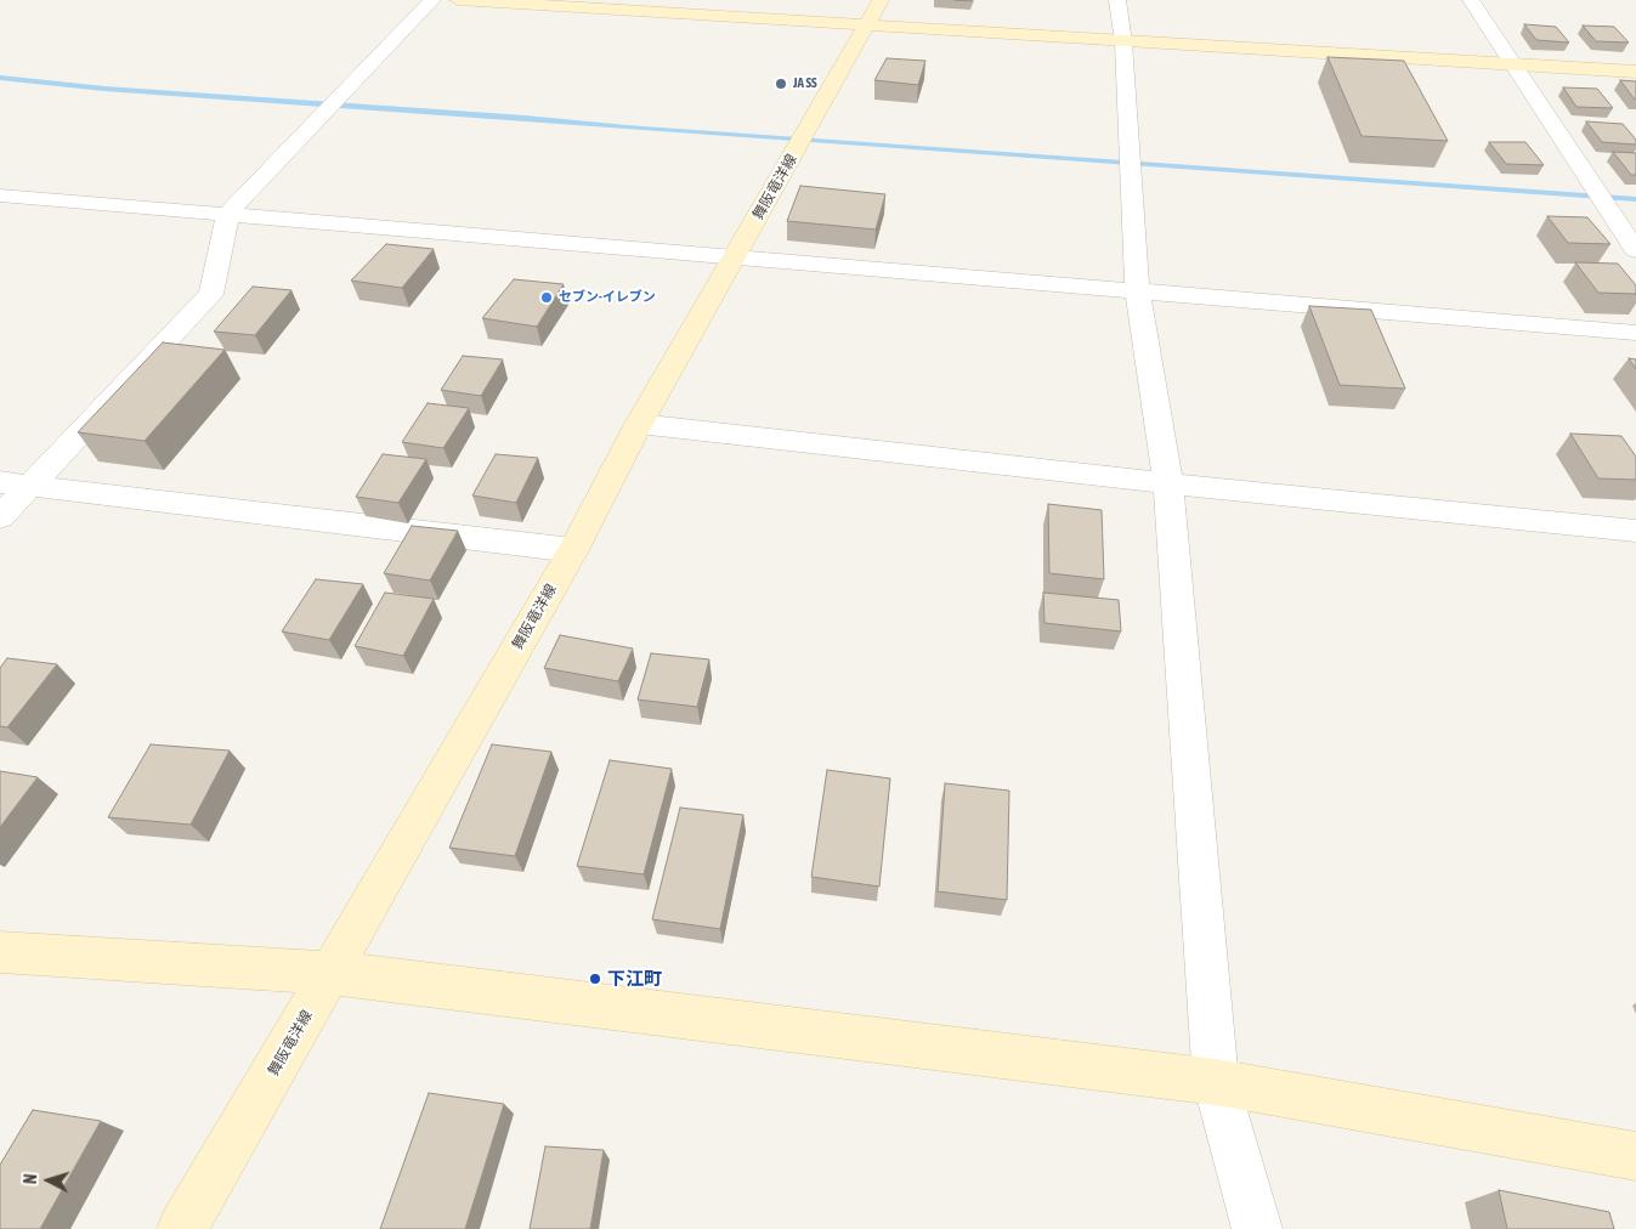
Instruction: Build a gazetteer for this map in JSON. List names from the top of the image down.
{
  "streets": {
    "street": ["舞阪竜洋線"]
  },
  "places": ["JA SS", "セブン-イレブン", "下江町"],
  "north": "left"
}
